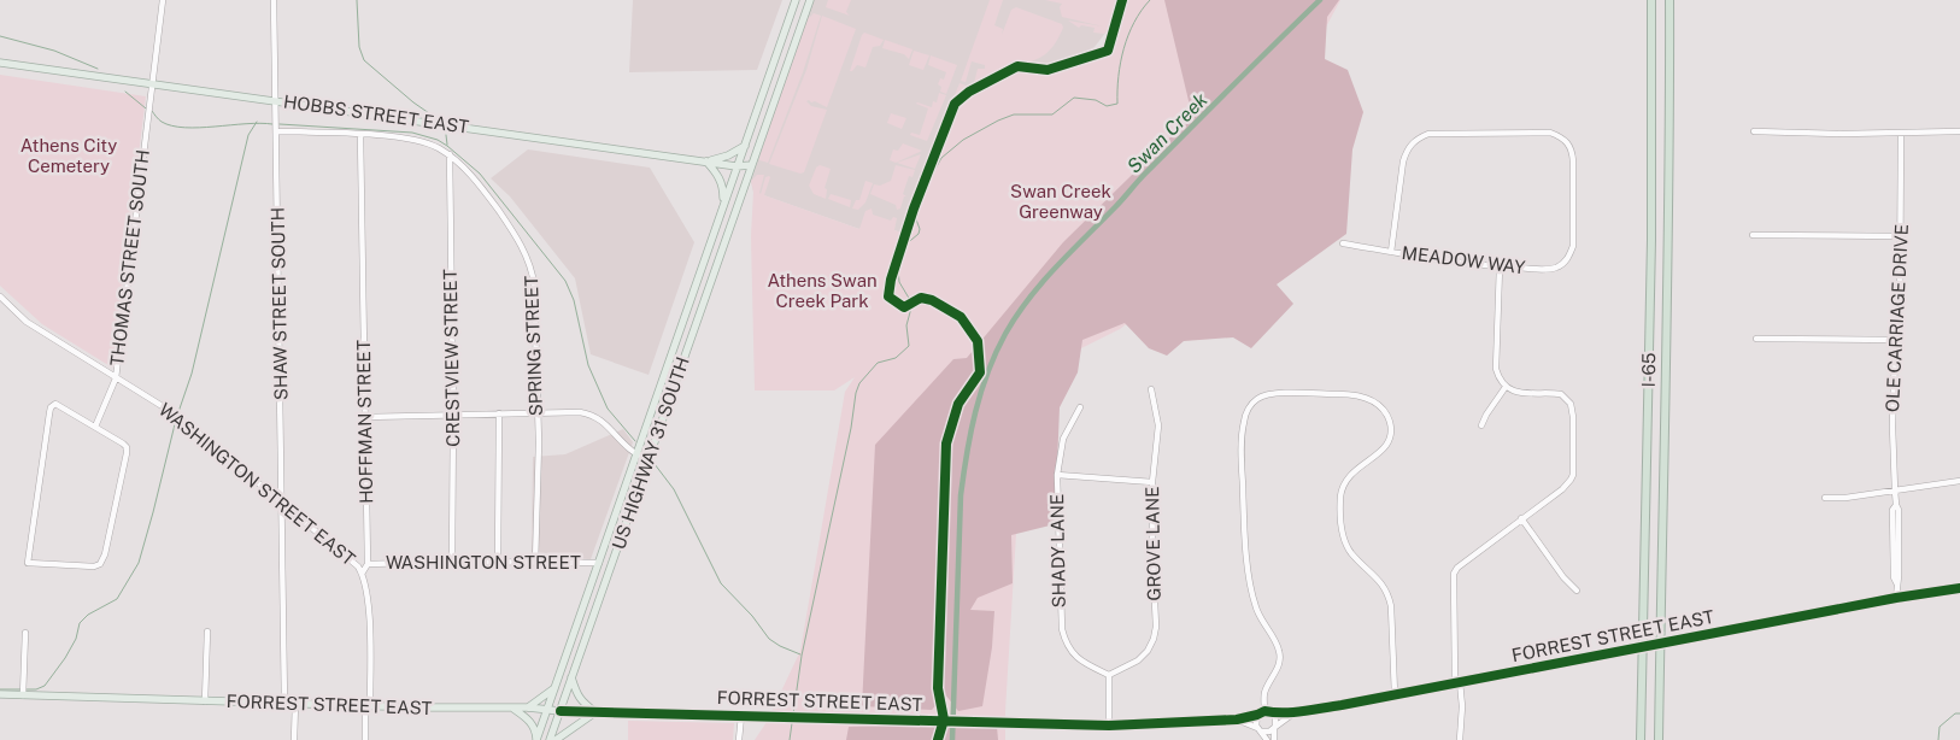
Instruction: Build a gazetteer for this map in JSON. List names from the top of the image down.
{
  "streets": {
    "highway": ["I-65"],
    "main road": ["HOBBS STREET EAST", "US HIGHWAY 31 SOUTH", "FORREST STREET EAST"],
    "street": [
      "THOMAS STREET SOUTH",
      "MEADOW WAY",
      "SHAW STREET SOUTH",
      "OLE CARRIAGE DRIVE",
      "SPRING STREET",
      "CRESTVIEW STREET",
      "HOFFMAN STREET",
      "WASHINGTON STREET EAST",
      "GROVE LANE",
      "SHADY LANE",
      "WASHINGTON STREET"
    ]
  },
  "crossings": [
    ["HOBBS STREET EAST", "THOMAS STREET SOUTH"],
    ["HOBBS STREET EAST", "SHAW STREET SOUTH"],
    ["HOBBS STREET EAST", "US HIGHWAY 31 SOUTH"],
    ["THOMAS STREET SOUTH", "WASHINGTON STREET EAST"],
    ["SHAW STREET SOUTH", "SPRING STREET"],
    ["SHAW STREET SOUTH", "WASHINGTON STREET EAST"],
    ["SHAW STREET SOUTH", "FORREST STREET EAST"],
    ["OLE CARRIAGE DRIVE", "FORREST STREET EAST"],
    ["SPRING STREET", "CRESTVIEW STREET"],
    ["SPRING STREET", "HOFFMAN STREET"],
    ["SPRING STREET", "WASHINGTON STREET"],
    ["CRESTVIEW STREET", "WASHINGTON STREET"],
    ["HOFFMAN STREET", "WASHINGTON STREET"],
    ["US HIGHWAY 31 SOUTH", "WASHINGTON STREET"],
    ["US HIGHWAY 31 SOUTH", "FORREST STREET EAST"],
    ["GROVE LANE", "SHADY LANE"]
  ],
  "water": ["Swan Creek"],
  "parks": ["Athens City Cemetery", "Swan Creek Greenway", "Athens Swan Creek Park"]
}
